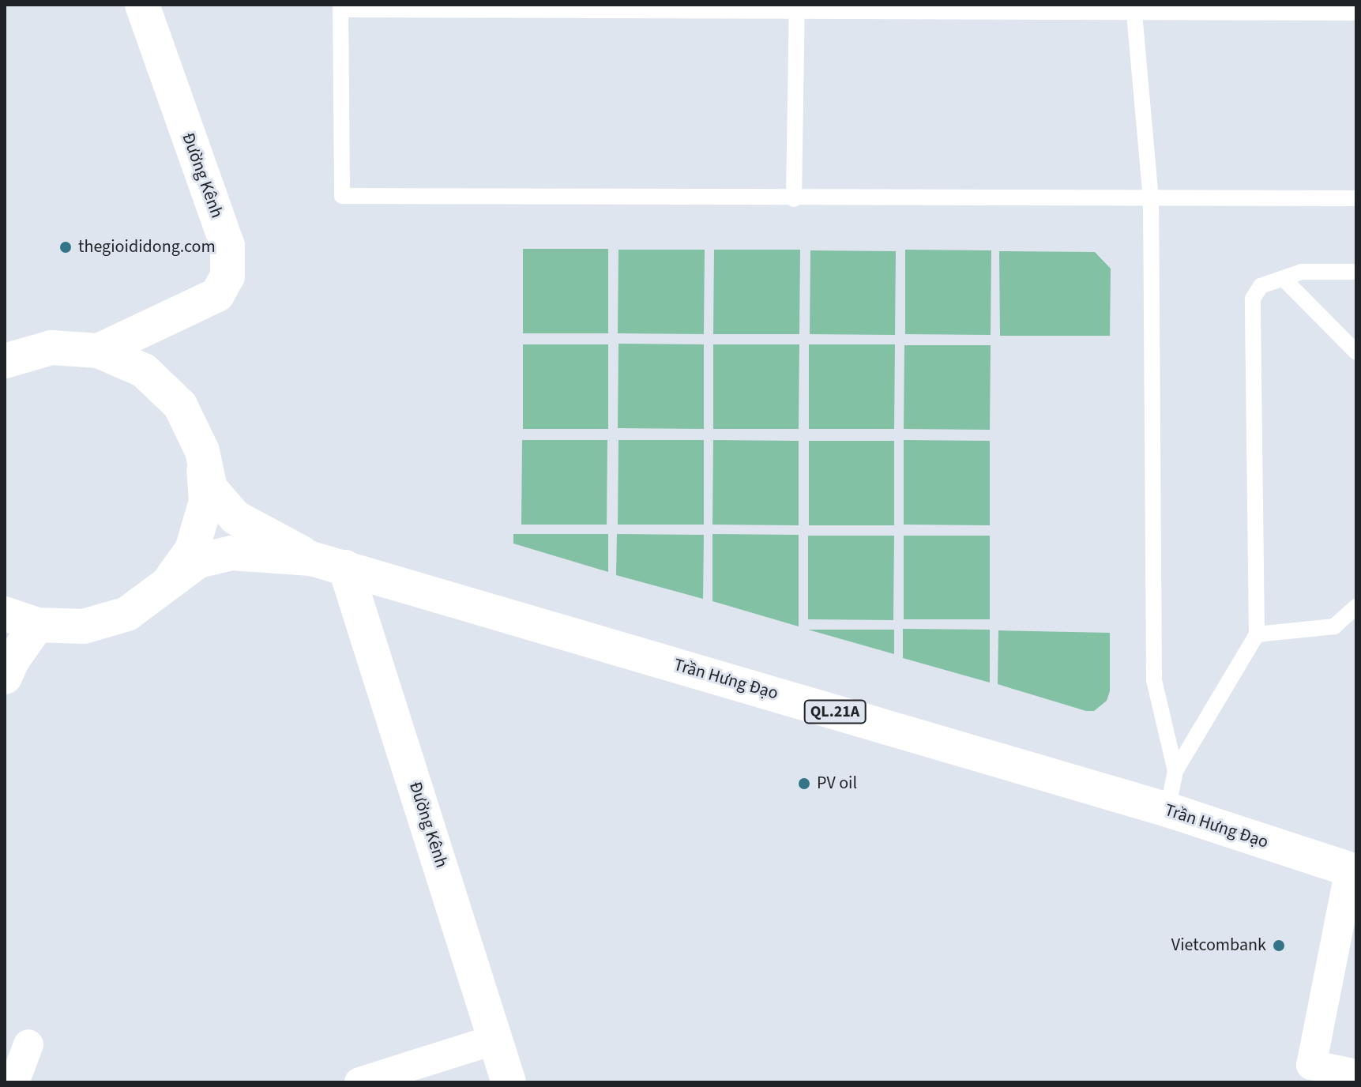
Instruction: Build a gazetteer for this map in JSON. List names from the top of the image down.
{
  "streets": {
    "main road": ["Đường Kênh", "Trần Hưng Đạo", "QL.21A"]
  },
  "crossings": [
    ["Đường Kênh", "Trần Hưng Đạo"]
  ],
  "places": ["thegioididong.com", "PV oil", "Vietcombank"]
}
